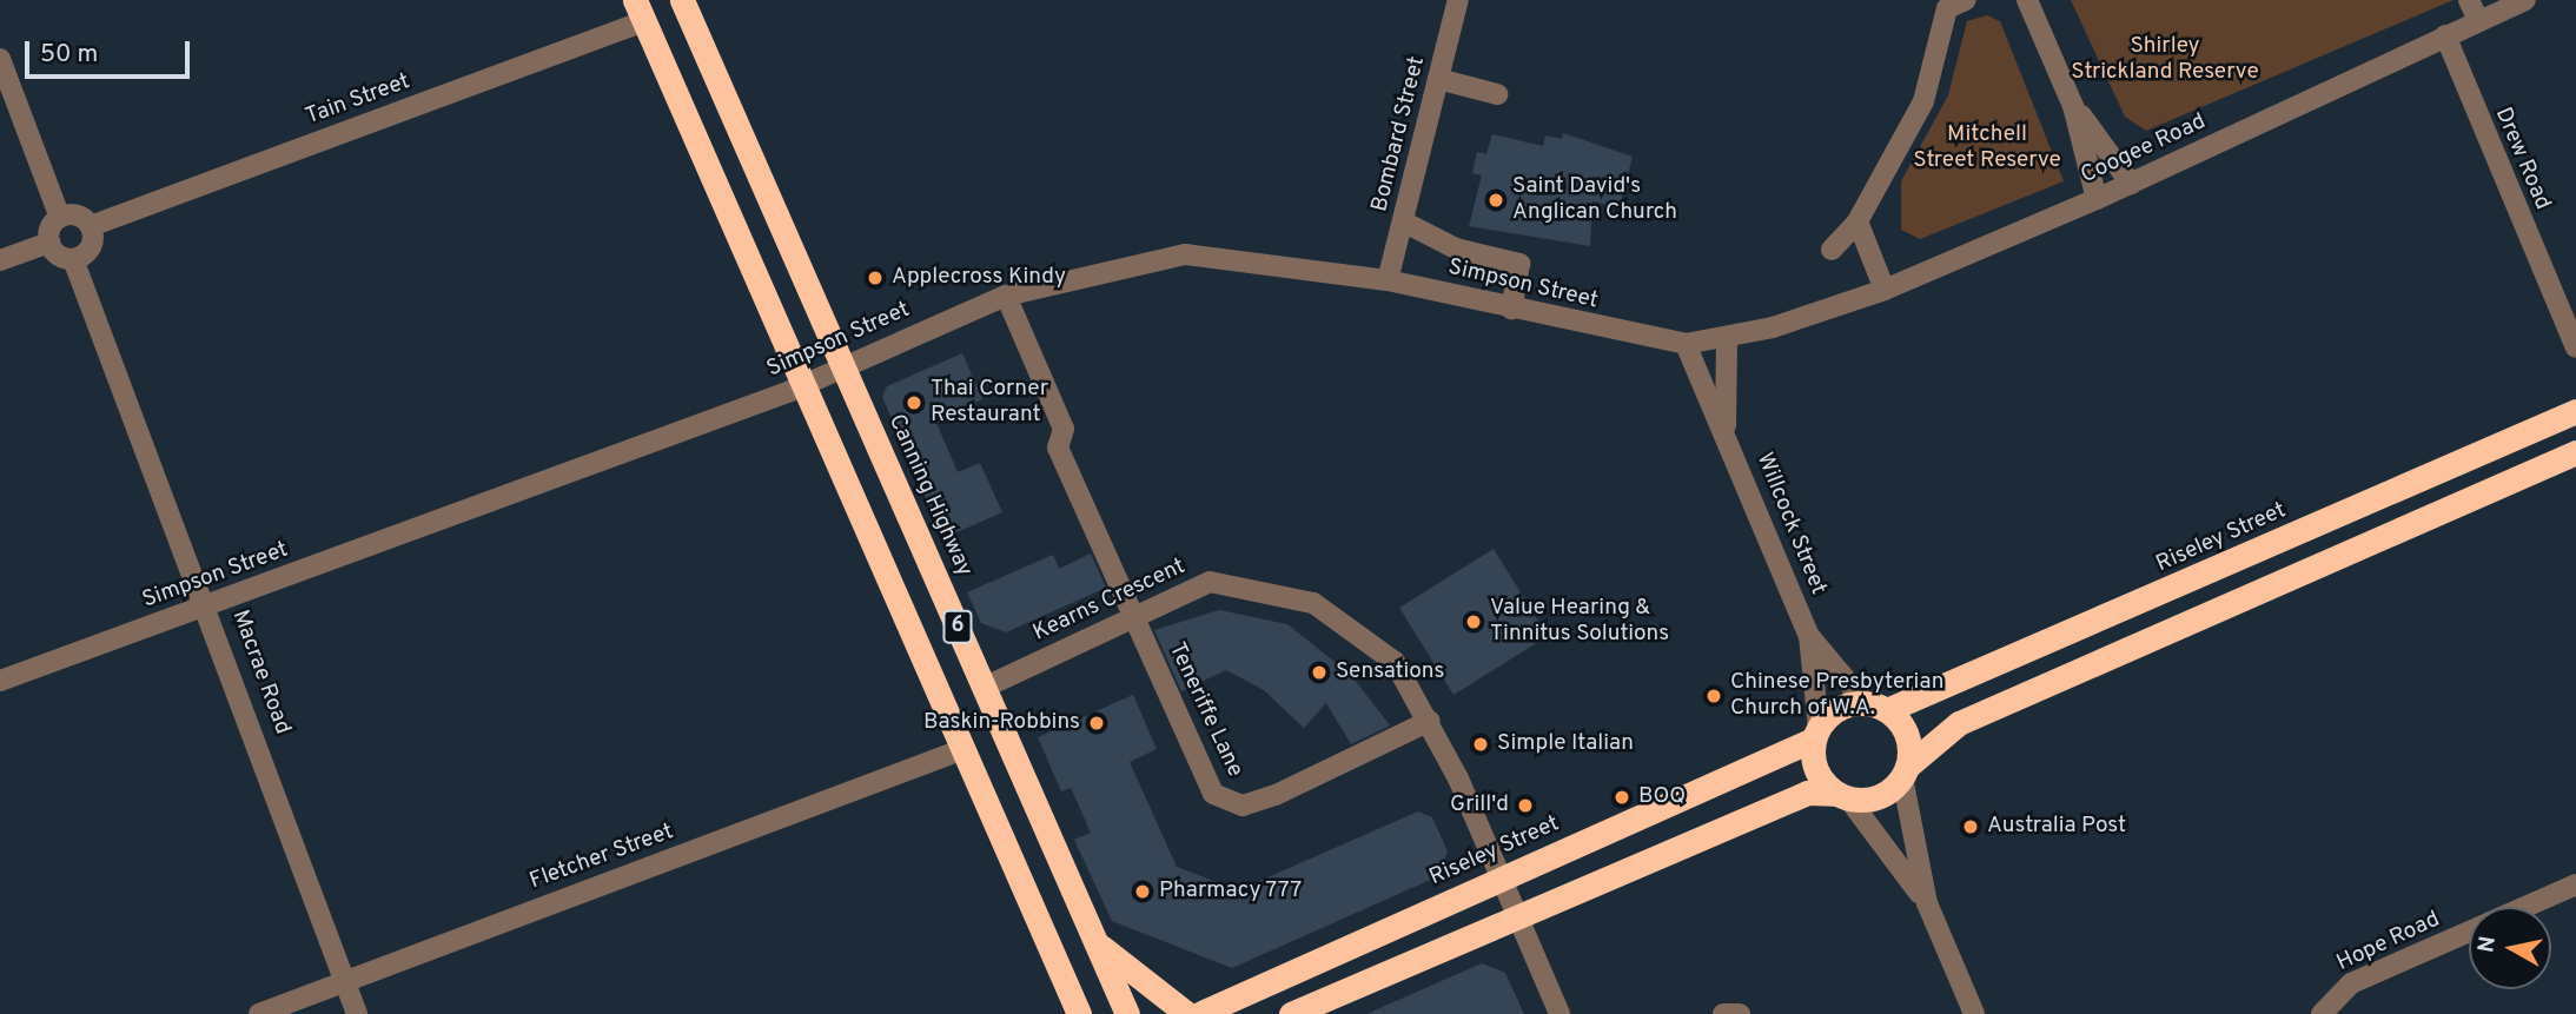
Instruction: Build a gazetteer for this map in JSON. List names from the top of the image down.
{
  "streets": {
    "highway": ["Canning Highway", "Riseley Street", "6"],
    "street": [
      "Tain Street",
      "Bombard Street",
      "Coogee Road",
      "Drew Road",
      "Simpson Street",
      "Willcock Street",
      "Kearns Crescent",
      "Macrae Road",
      "Teneriffe Lane",
      "Fletcher Street",
      "Hope Road"
    ]
  },
  "crossings": [
    ["Tain Street", "6"],
    ["Tain Street", "Macrae Road"],
    ["Bombard Street", "Simpson Street"],
    ["Coogee Road", "Drew Road"],
    ["Coogee Road", "Simpson Street"],
    ["Coogee Road", "Willcock Street"],
    ["Simpson Street", "Canning Highway"],
    ["Simpson Street", "Willcock Street"],
    ["Simpson Street", "6"],
    ["Simpson Street", "Macrae Road"],
    ["Simpson Street", "Teneriffe Lane"],
    ["Canning Highway", "Kearns Crescent"],
    ["Willcock Street", "Riseley Street"],
    ["Riseley Street", "Kearns Crescent"],
    ["Kearns Crescent", "Teneriffe Lane"],
    ["6", "Fletcher Street"],
    ["Macrae Road", "Fletcher Street"]
  ],
  "parks": ["Shirley Strickland Reserve", "Mitchell Street Reserve"],
  "places": [
    "Saint David's Anglican Church",
    "Applecross Kindy",
    "Thai Corner Restaurant",
    "Value Hearing & Tinnitus Solutions",
    "Sensations",
    "Chinese Presbyterian Church of W.A.",
    "Baskin-Robbins",
    "Simple Italian",
    "BOQ",
    "Grill'd",
    "Australia Post",
    "Pharmacy 777"
  ],
  "scale_bar": "50 m",
  "north": "left"
}
